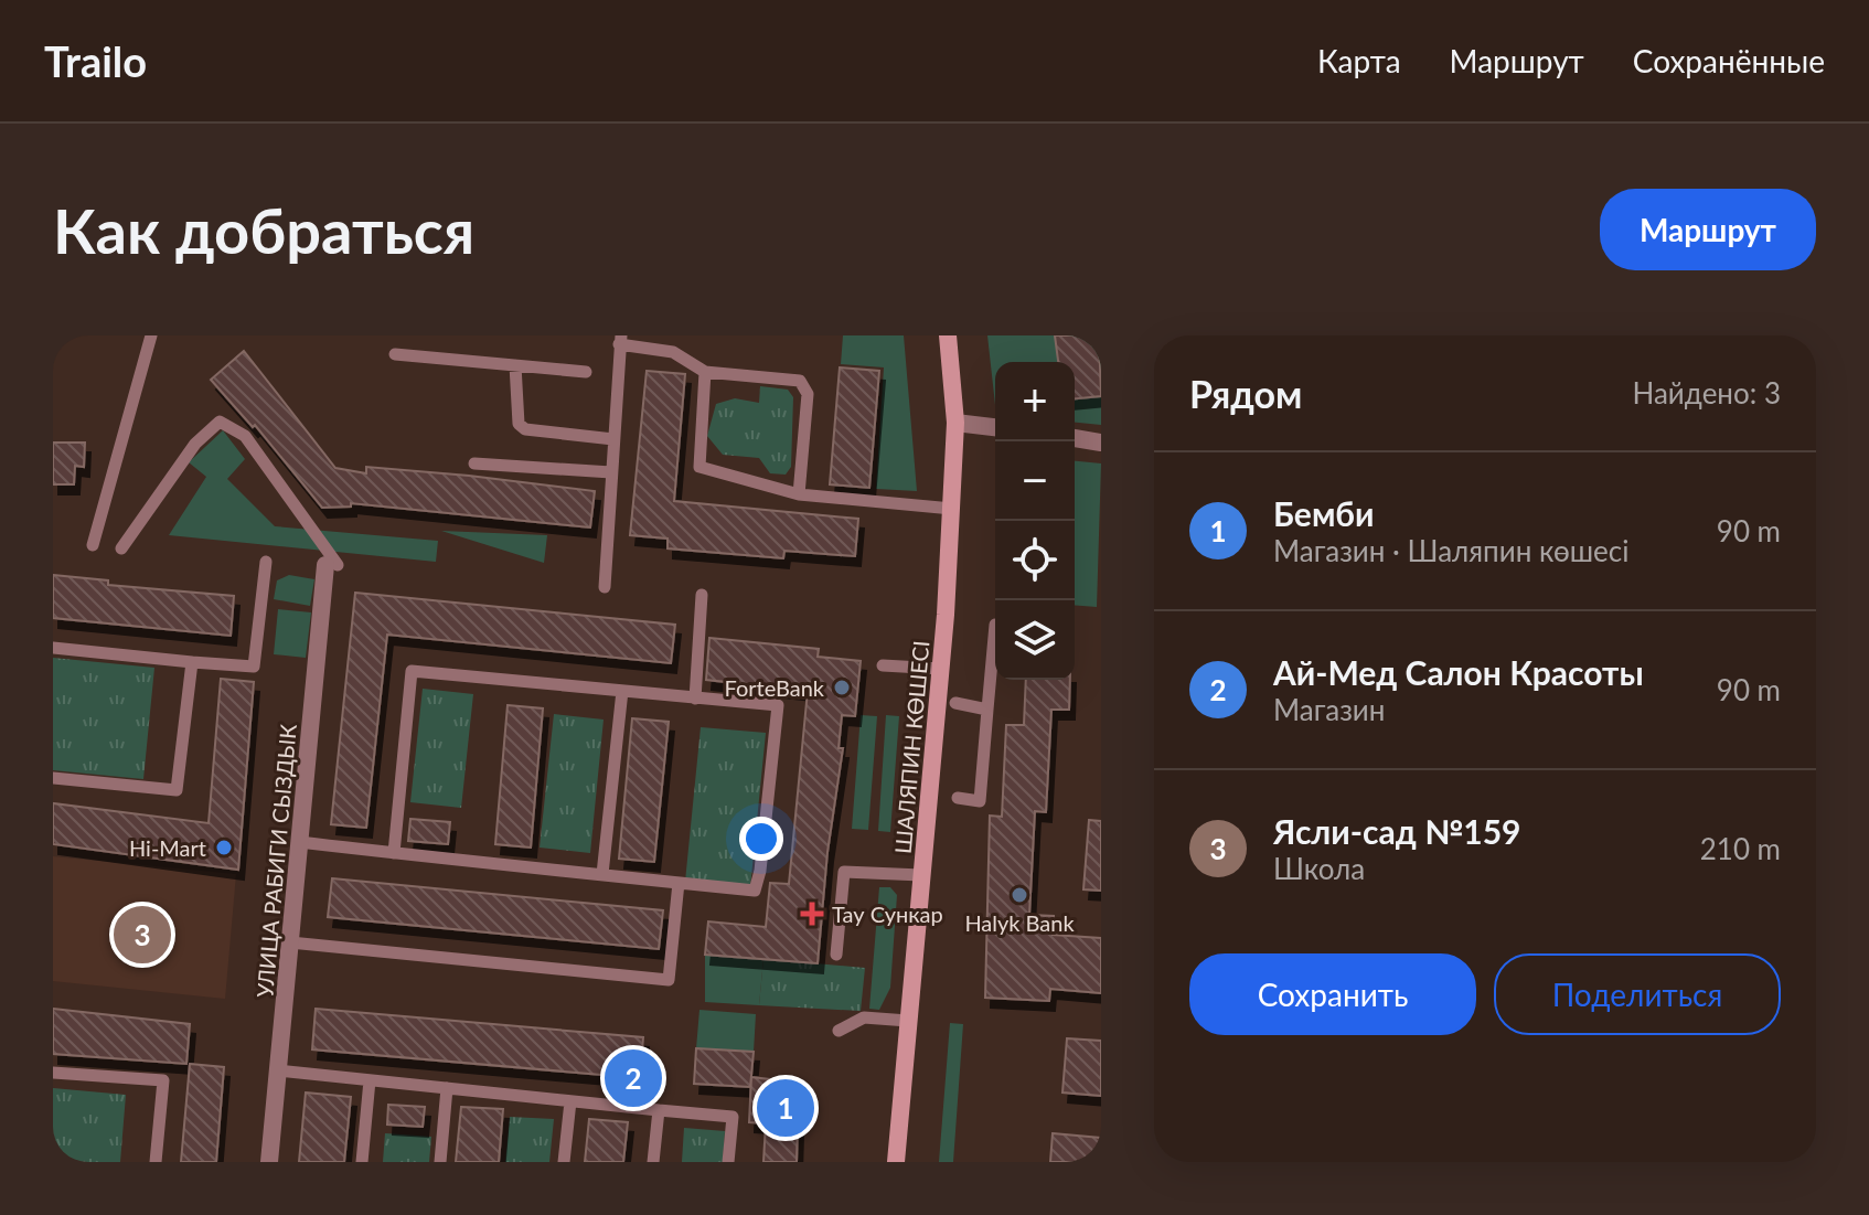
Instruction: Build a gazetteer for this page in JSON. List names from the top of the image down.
{
  "streets": {
    "main road": ["ШАЛЯПИН КӨШЕСІ"],
    "street": ["УЛИЦА РАБИГИ СЫЗДЫК"]
  },
  "places": {
    "other": ["ForteBank", "Hi-Mart", "Halyk Bank"],
    "health": ["Тау Сункар"]
  },
  "page": {
    "header": "Trailo",
    "nav": ["Карта", "Маршрут", "Сохранённые"],
    "buttons": [
      "Маршрут",
      ["Сохранить", "Поделиться"]
    ],
    "title": "Как добраться",
    "heading": ["Рядом", "Найдено: 3"],
    "map_buttons": ["+", "−"],
    "list": [
      {
        "mark": "1",
        "name": "Бемби",
        "note": "Магазин · Шаляпин көшесі",
        "value": "90 m"
      },
      {
        "mark": "2",
        "name": "Ай-Мед Салон Красоты",
        "note": "Магазин",
        "value": "90 m"
      },
      {
        "mark": "3",
        "name": "Ясли-сад №159",
        "note": "Школа",
        "value": "210 m"
      }
    ],
    "pins": ["3", "2", "1"]
  }
}
